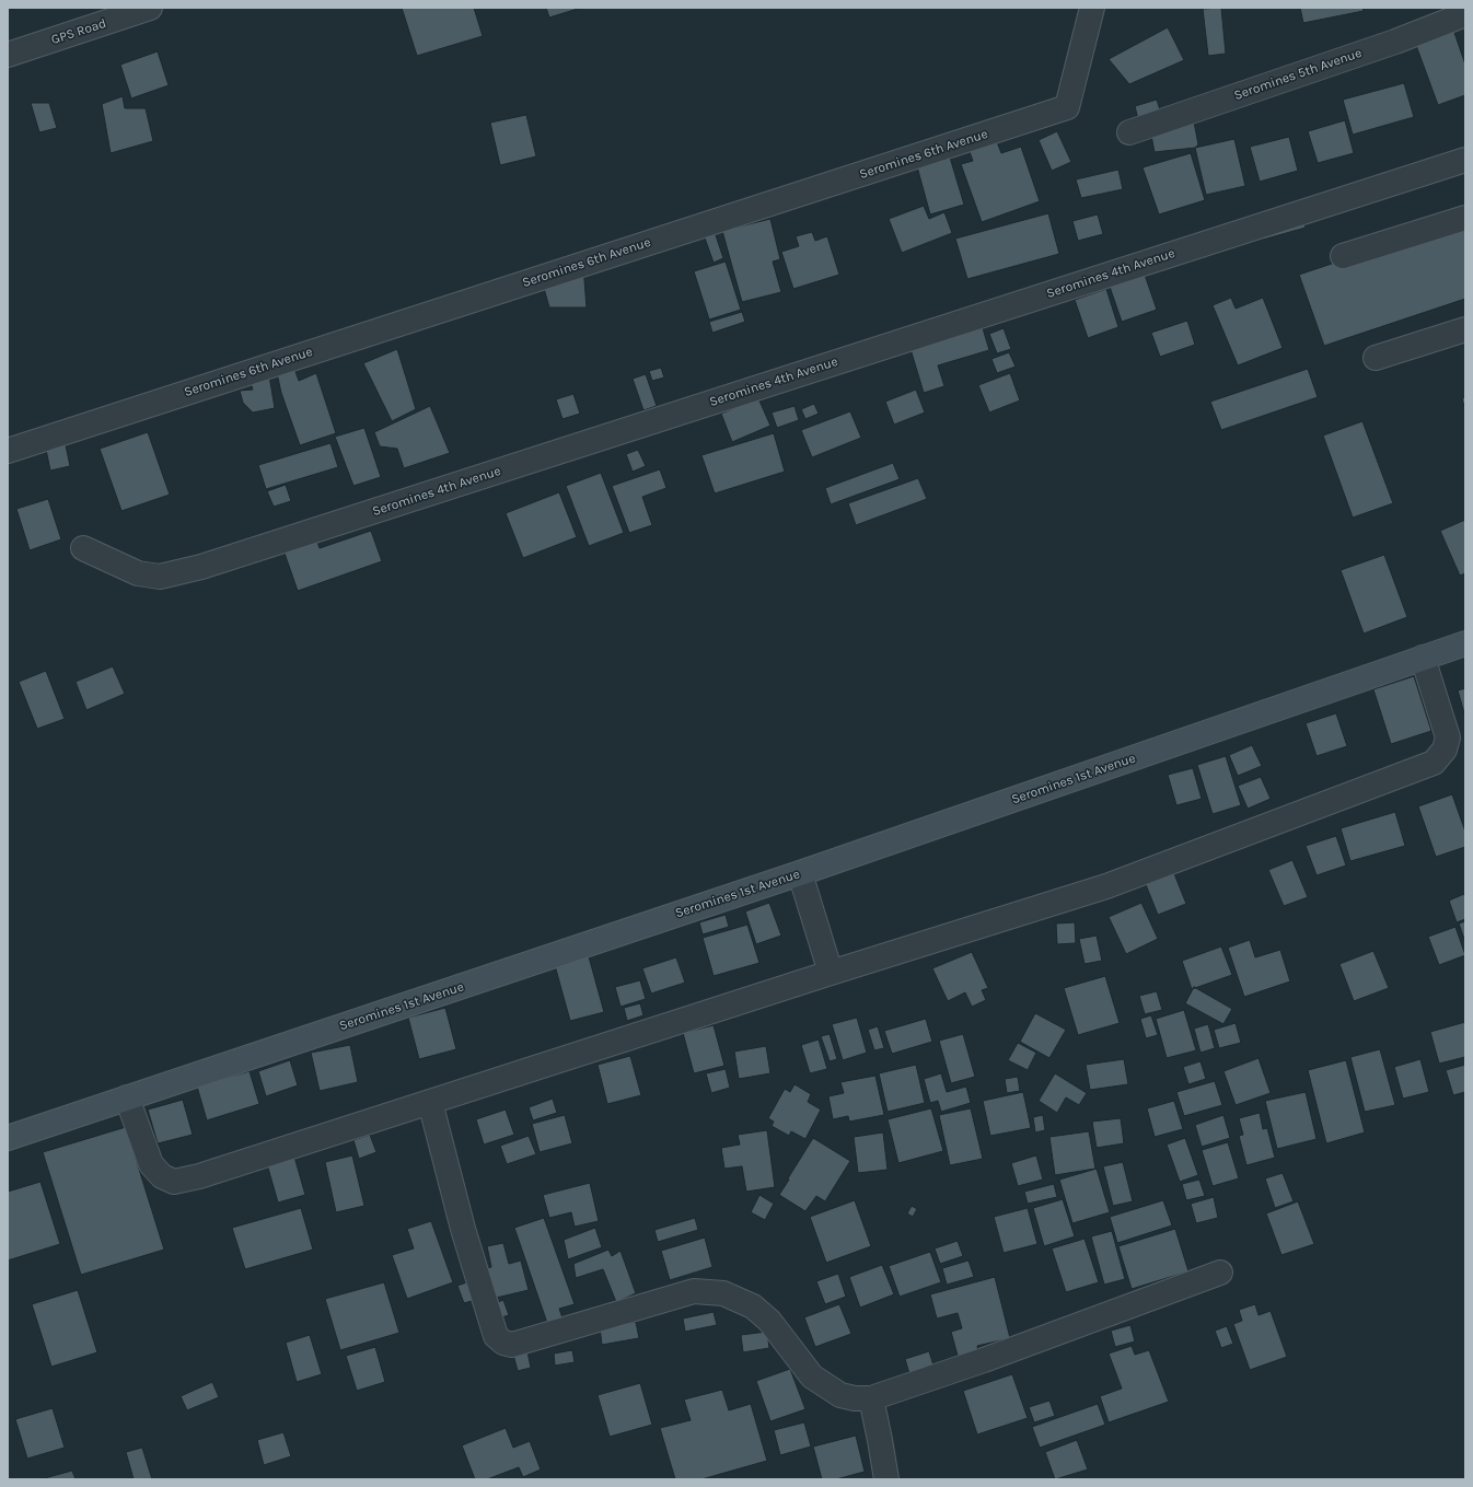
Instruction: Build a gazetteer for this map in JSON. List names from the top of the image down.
{
  "streets": {
    "street": [
      "GPS Road",
      "Seromines 5th Avenue",
      "Seromines 6th Avenue",
      "Seromines 4th Avenue",
      "Seromines 1st Avenue"
    ]
  }
}
